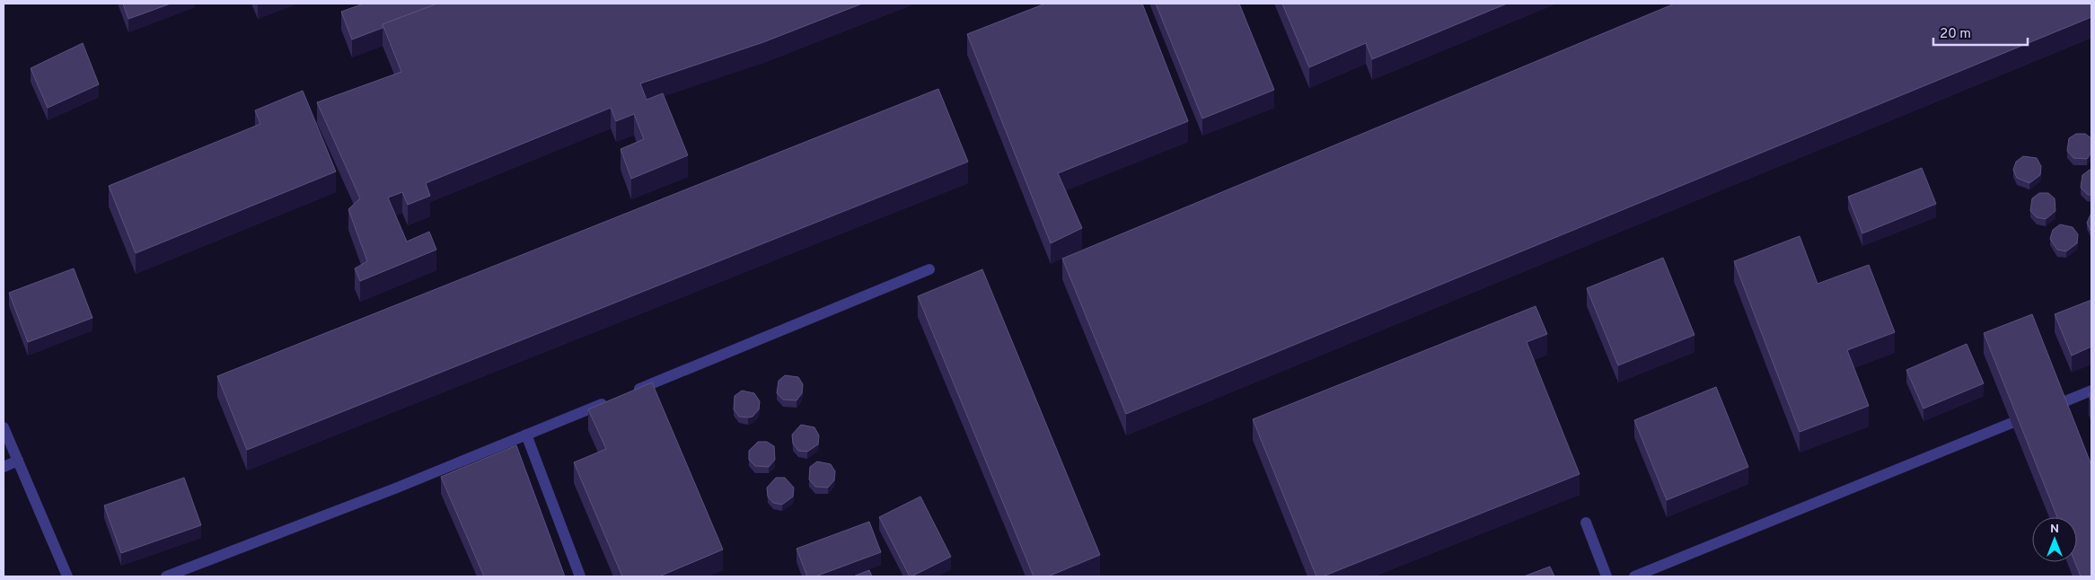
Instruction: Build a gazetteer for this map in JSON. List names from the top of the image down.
{
  "scale_bar": "20 m",
  "north": "top"
}
